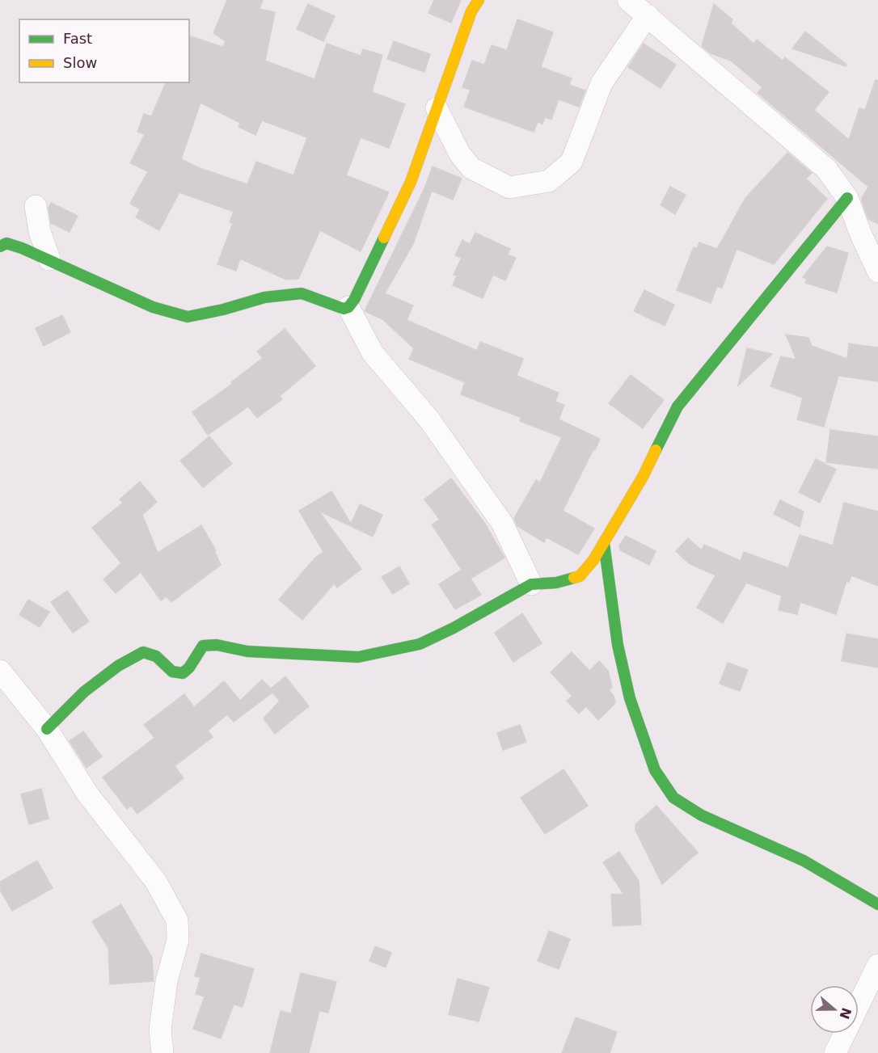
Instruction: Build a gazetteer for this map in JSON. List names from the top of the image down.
{
  "legend": ["Fast", "Slow"],
  "north": "right"
}
